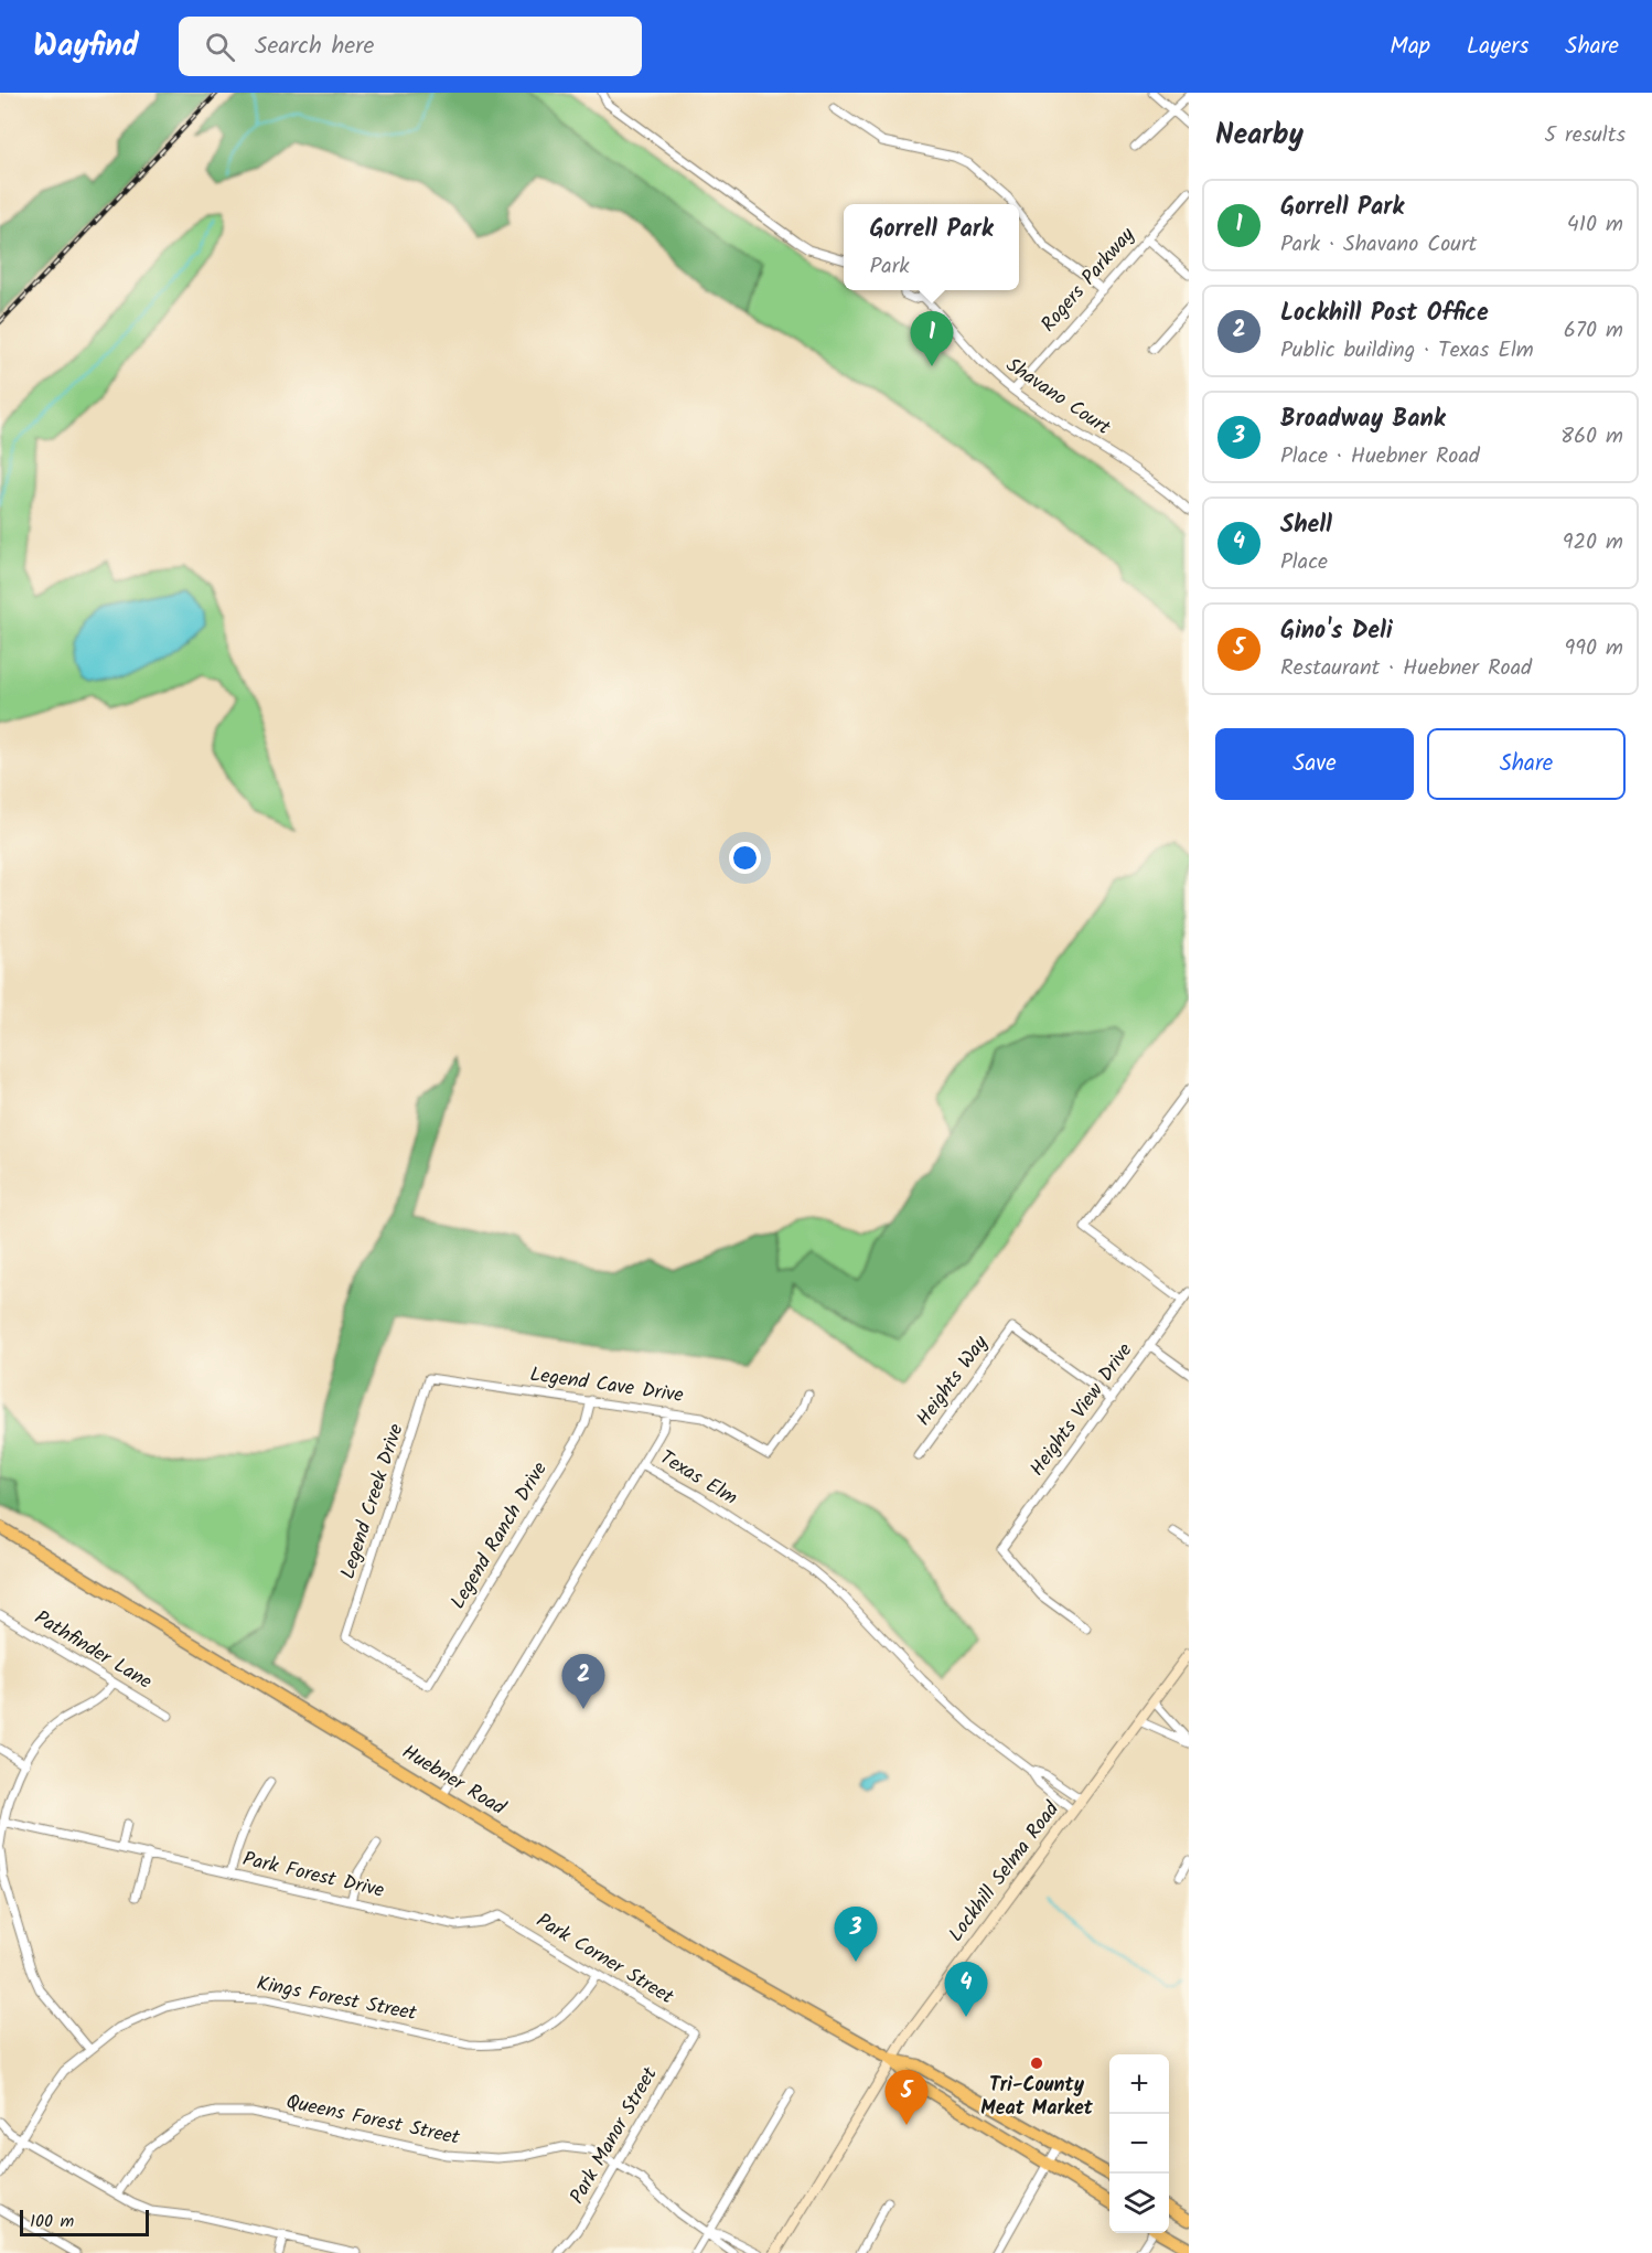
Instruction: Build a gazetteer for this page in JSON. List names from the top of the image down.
{
  "streets": {
    "main road": ["Huebner Road", "Lockhill Selma Road"],
    "street": [
      "Rogers Parkway",
      "Shavano Court",
      "Heights Way",
      "Legend Cave Drive",
      "Heights View Drive",
      "Texas Elm",
      "Legend Creek Drive",
      "Legend Ranch Drive",
      "Pathfinder Lane",
      "Park Forest Drive",
      "Park Corner Street",
      "Kings Forest Street",
      "Queens Forest Street",
      "Park Manor Street"
    ]
  },
  "crossings": [
    ["Rogers Parkway", "Shavano Court"],
    ["Heights Way", "Heights View Drive"],
    ["Legend Cave Drive", "Legend Creek Drive"],
    ["Legend Cave Drive", "Legend Ranch Drive"],
    ["Texas Elm", "Huebner Road"],
    ["Texas Elm", "Lockhill Selma Road"],
    ["Legend Creek Drive", "Legend Ranch Drive"],
    ["Huebner Road", "Lockhill Selma Road"],
    ["Park Forest Drive", "Park Corner Street"],
    ["Park Corner Street", "Kings Forest Street"],
    ["Park Corner Street", "Park Manor Street"],
    ["Queens Forest Street", "Park Manor Street"]
  ],
  "places": ["Tri-County Meat Market"],
  "scale_bar": "100 m",
  "page": {
    "header": "Wayfind",
    "search": "Search here",
    "nav": ["Map", "Layers", "Share"],
    "heading": ["Nearby", "5 results"],
    "list": [
      {
        "mark": "1",
        "name": "Gorrell Park",
        "note": "Park · Shavano Court",
        "value": "410 m"
      },
      {
        "mark": "2",
        "name": "Lockhill Post Office",
        "note": "Public building · Texas Elm",
        "value": "670 m"
      },
      {
        "mark": "3",
        "name": "Broadway Bank",
        "note": "Place · Huebner Road",
        "value": "860 m"
      },
      {
        "mark": "4",
        "name": "Shell",
        "note": "Place",
        "value": "920 m"
      },
      {
        "mark": "5",
        "name": "Gino's Deli",
        "note": "Restaurant · Huebner Road",
        "value": "990 m"
      }
    ],
    "popup": ["Gorrell Park", "Park"],
    "pins": [
      "1",
      "2",
      "3",
      "4",
      "5"
    ],
    "buttons": ["Save", "Share"],
    "map_buttons": ["+", "−"],
    "scale": "100 m"
  }
}
